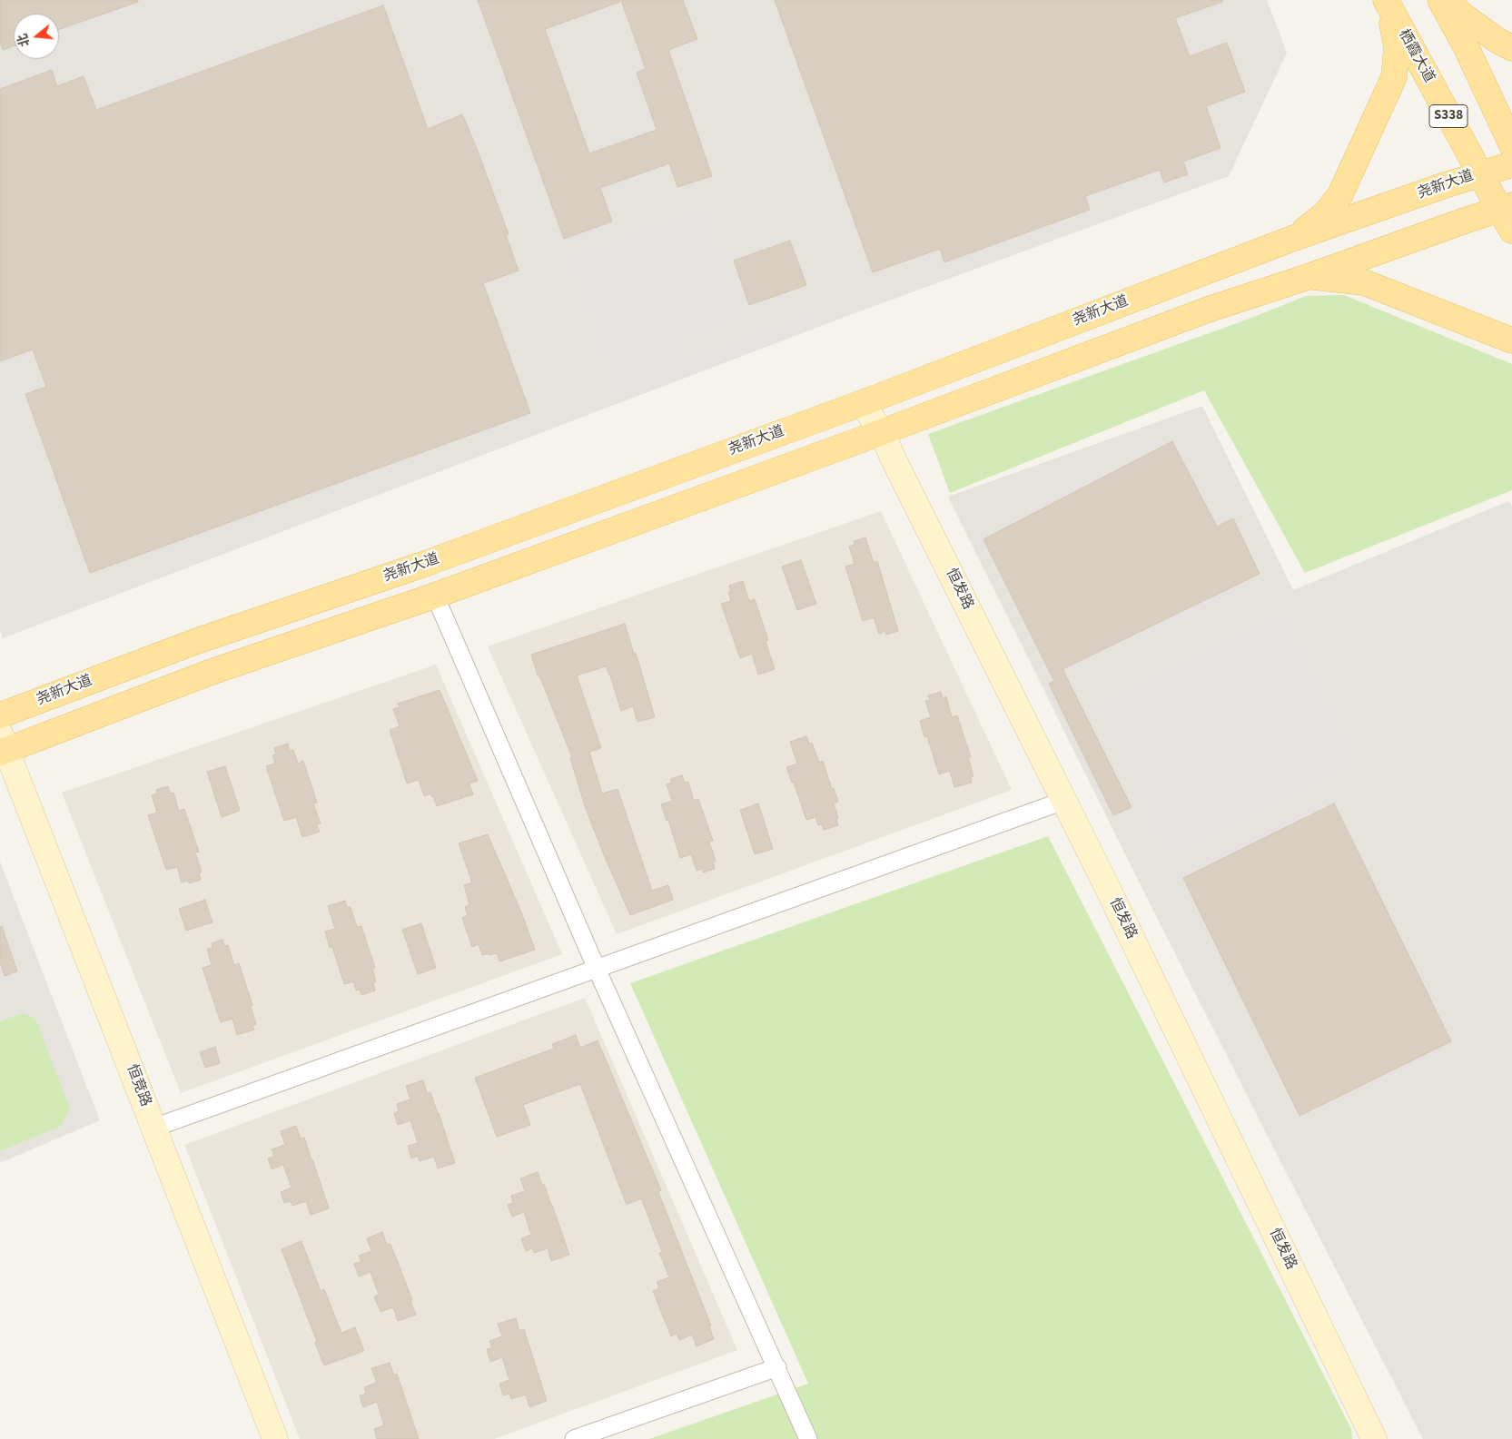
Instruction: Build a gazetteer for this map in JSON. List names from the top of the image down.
{
  "streets": {
    "main road": ["栖霞大道", "S338", "尧新大道"],
    "street": ["恒发路", "恒竞路"]
  },
  "crossings": [
    ["栖霞大道", "尧新大道"],
    ["尧新大道", "恒发路"]
  ],
  "north": "left"
}
